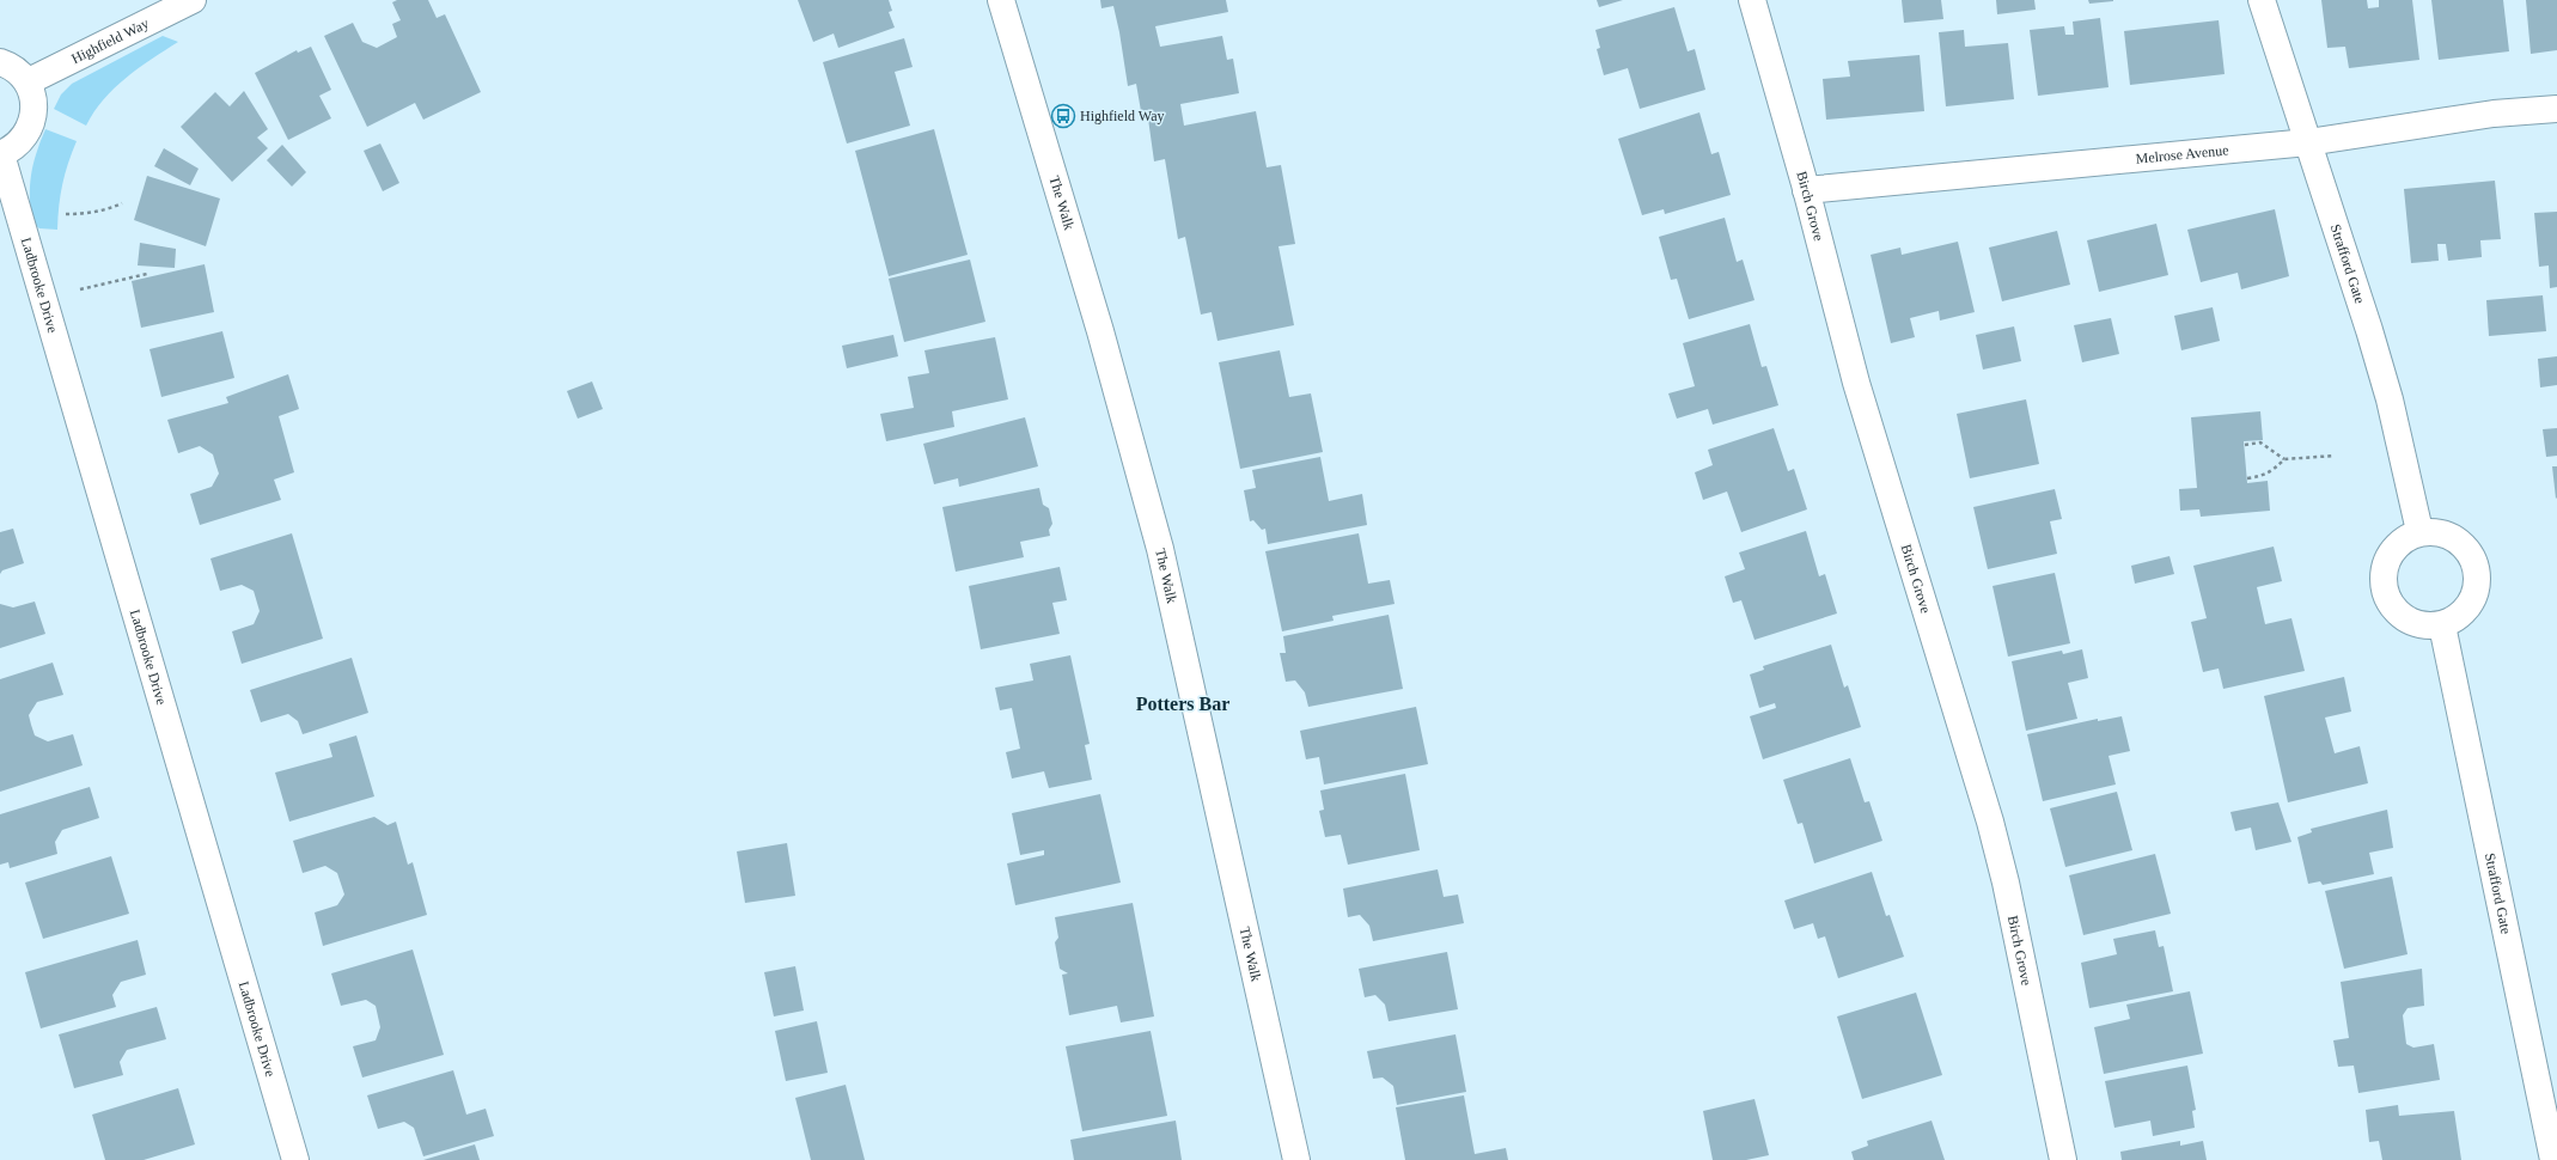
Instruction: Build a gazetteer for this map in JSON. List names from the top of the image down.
{
  "streets": {
    "street": [
      "Highfield Way",
      "Melrose Avenue",
      "The Walk",
      "Birch Grove",
      "Strafford Gate",
      "Ladbrooke Drive"
    ]
  },
  "crossings": [
    ["Melrose Avenue", "Birch Grove"],
    ["Melrose Avenue", "Strafford Gate"]
  ],
  "districts": ["Potters Bar"],
  "places": {
    "bus stop": ["Highfield Way"]
  }
}
